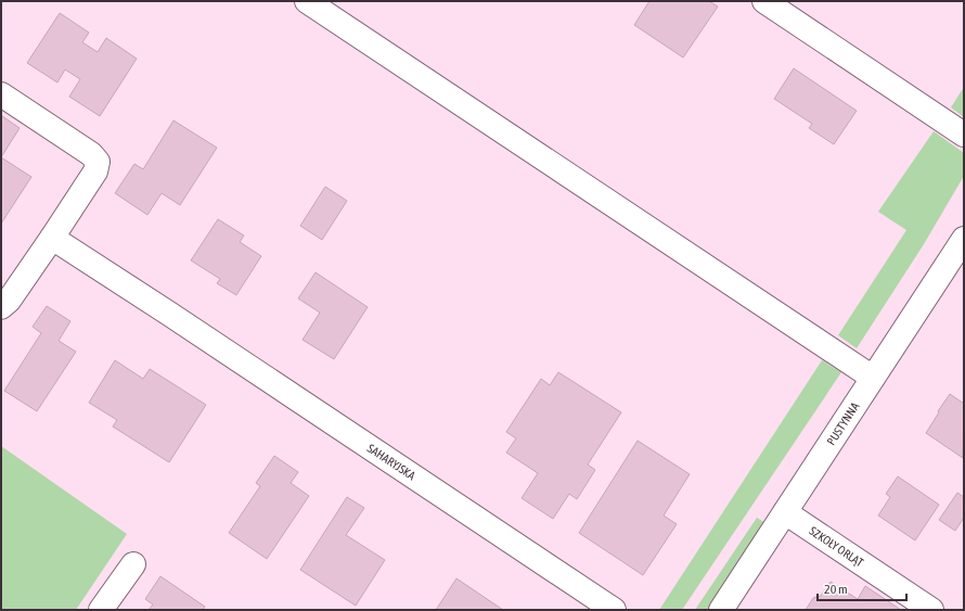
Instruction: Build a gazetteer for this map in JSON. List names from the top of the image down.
{
  "streets": {
    "street": ["PUSTYNNA", "SAHARYJSKA", "SZKOŁY ORLĄT"]
  },
  "crossings": [
    ["PUSTYNNA", "SZKOŁY ORLĄT"]
  ],
  "scale_bar": "20 m"
}
